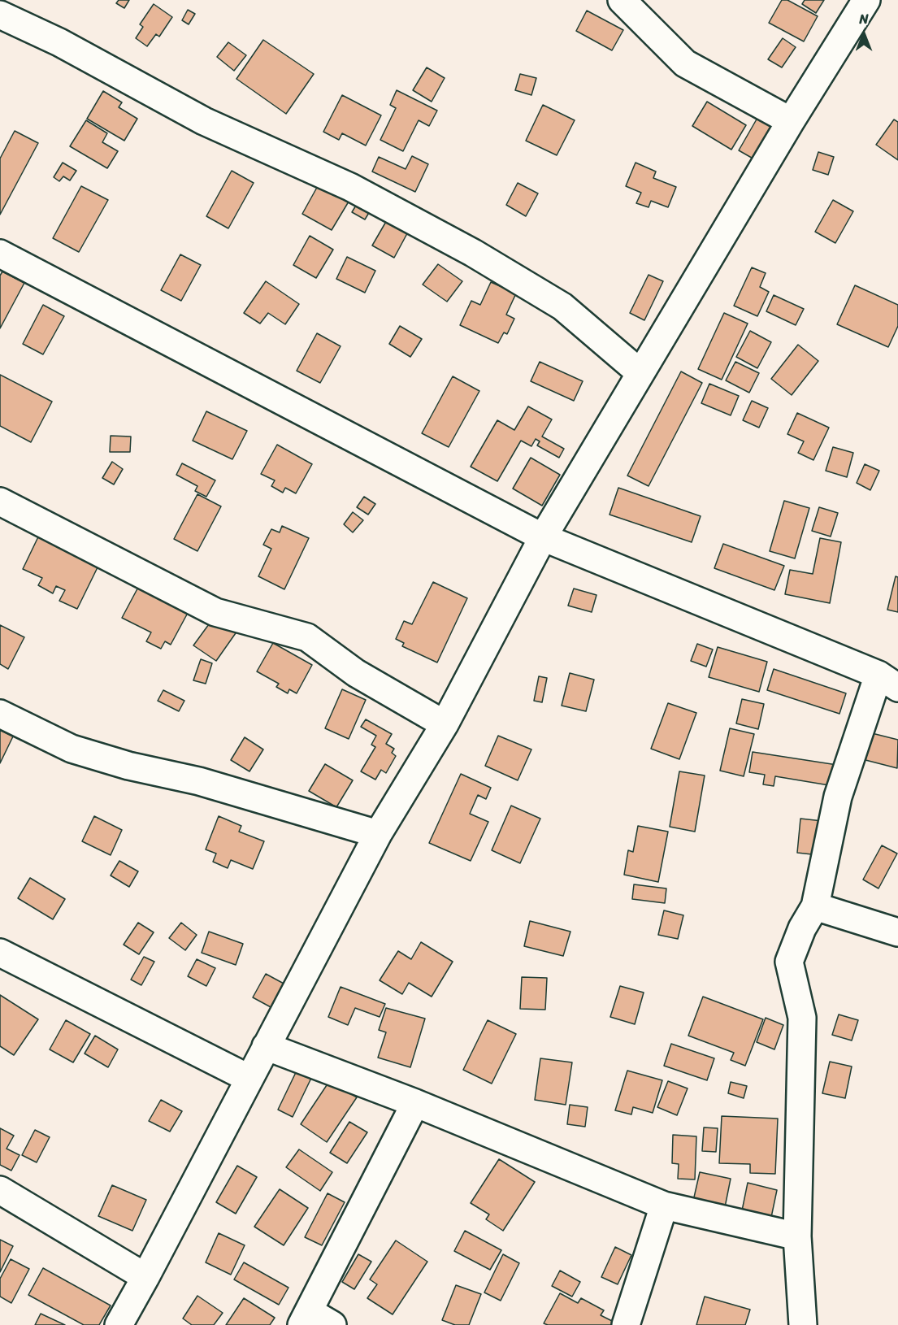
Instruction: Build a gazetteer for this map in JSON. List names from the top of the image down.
{
  "north": "top"
}
